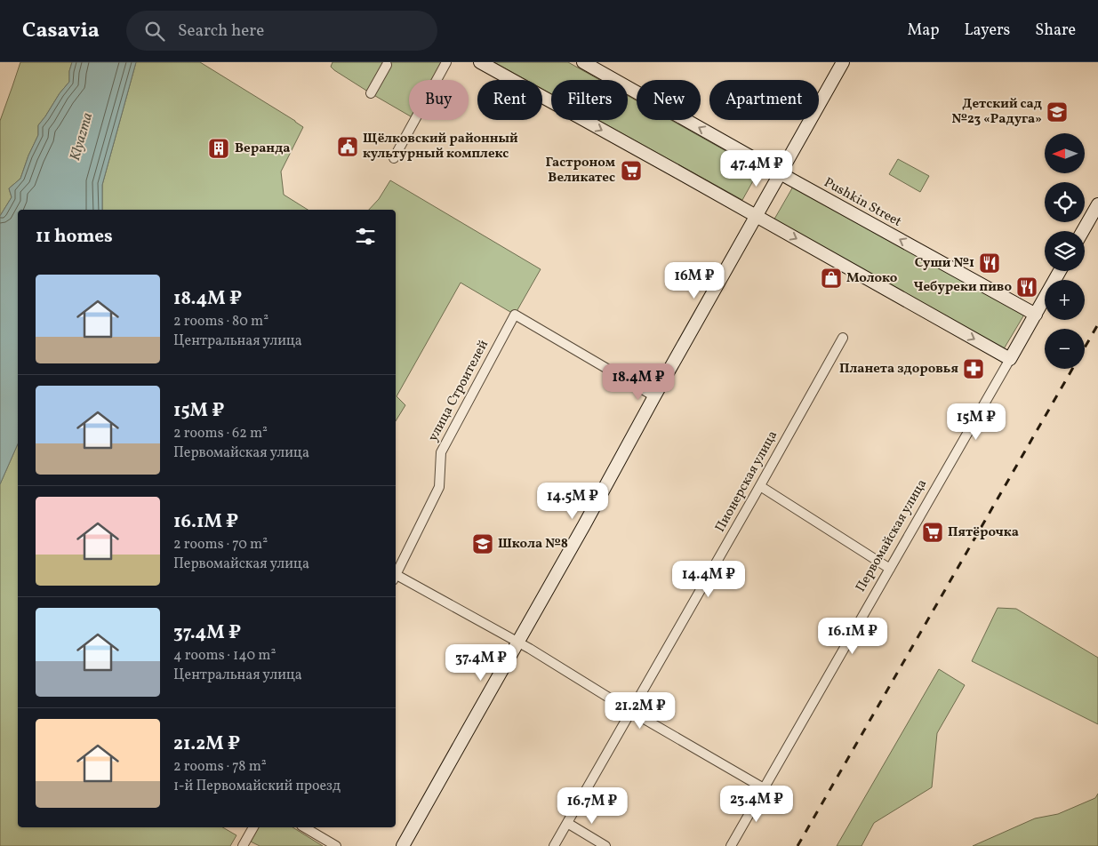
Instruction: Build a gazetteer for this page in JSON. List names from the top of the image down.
{
  "streets": {
    "street": [
      "Pushkin Street",
      "улица Строителей",
      "Пионерская улица",
      "Первомайская улица"
    ]
  },
  "crossings": [
    ["Pushkin Street", "Первомайская улица"]
  ],
  "water": ["Klyazma"],
  "places": {
    "school or university": ["Детский сад №23 «Радуга»", "Школа №8"],
    "public building": ["Щёлковский районный культурный комплекс"],
    "building": ["Веранда"],
    "supermarket": ["Гастроном Великатес", "Пятёрочка"],
    "restaurant": ["Суши №1", "Чебуреки пиво"],
    "shop": ["Moлоко"],
    "pharmacy": ["Планета здоровья"]
  },
  "north": "left",
  "page": {
    "header": "Casavia",
    "search": "Search here",
    "nav": ["Map", "Layers", "Share"],
    "chip": [
      "Buy",
      "Rent",
      "Filters",
      "New",
      "Apartment"
    ],
    "map_buttons": ["+", "−"],
    "price": [
      "47.4M ₽",
      "16M ₽",
      "18.4M ₽",
      "15M ₽",
      "14.5M ₽",
      "14.4M ₽",
      "16.1M ₽",
      "37.4M ₽",
      "21.2M ₽",
      "23.4M ₽",
      "16.7M ₽"
    ],
    "heading": "11 homes",
    "list": [
      {
        "name": "18.4M ₽",
        "note": "2 rooms · 80 m² · Центральная улица"
      },
      {
        "name": "15M ₽",
        "note": "2 rooms · 62 m² · Первомайская улица"
      },
      {
        "name": "16.1M ₽",
        "note": "2 rooms · 70 m² · Первомайская улица"
      },
      {
        "name": "37.4M ₽",
        "note": "4 rooms · 140 m² · Центральная улица"
      },
      {
        "name": "21.2M ₽",
        "note": "2 rooms · 78 m² · 1-й Первомайский проезд"
      }
    ]
  }
}
